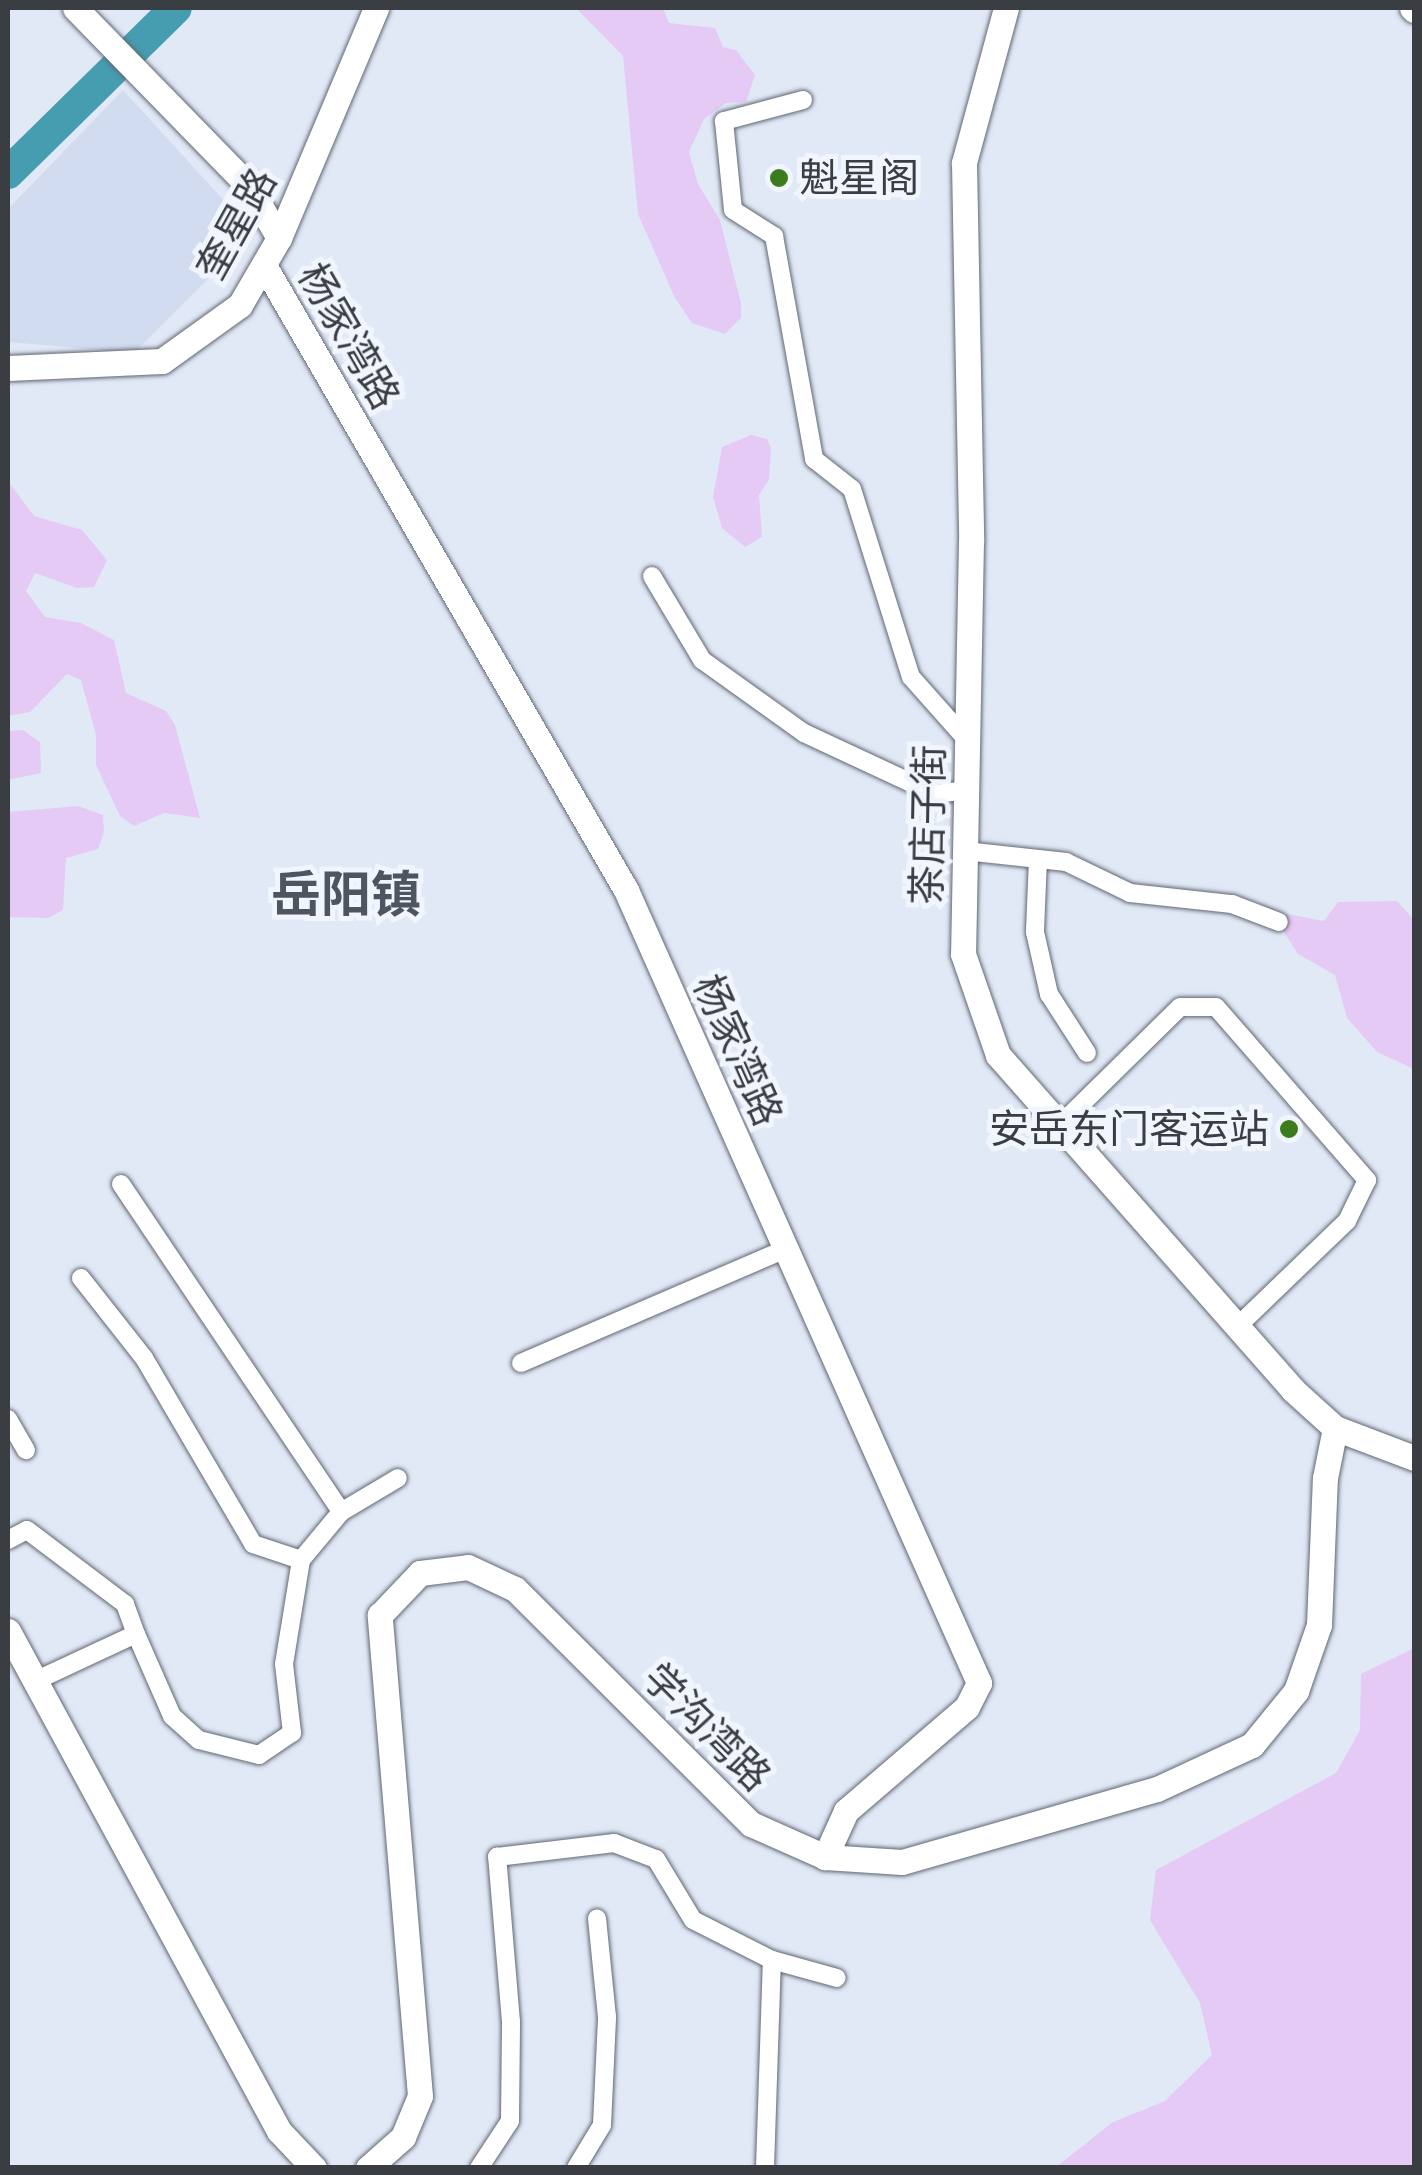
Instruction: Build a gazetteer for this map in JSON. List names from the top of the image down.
{
  "streets": {
    "street": [
      "奎星路",
      "杨家湾路",
      "茶店子街",
      "学沟湾路"
    ]
  },
  "crossings": [
    ["奎星路", "杨家湾路"],
    ["杨家湾路", "学沟湾路"],
    ["茶店子街", "学沟湾路"]
  ],
  "districts": ["岳阳镇"],
  "places": ["魁星阁", "安岳东门客运站"]
}
